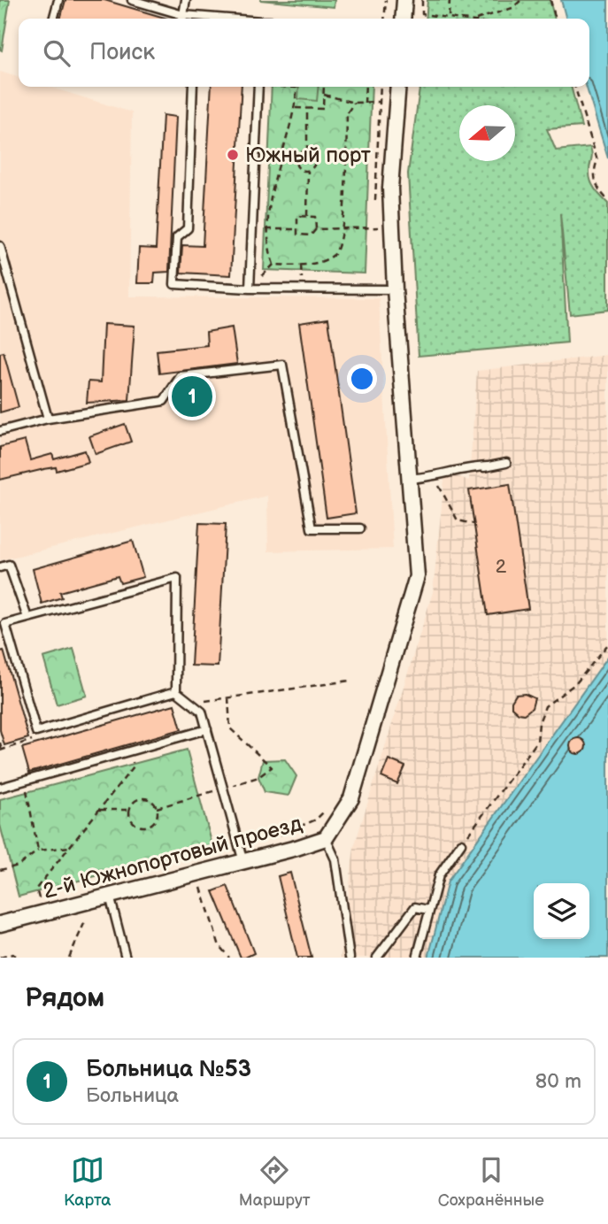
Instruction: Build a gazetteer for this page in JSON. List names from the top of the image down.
{
  "streets": {
    "street": ["2-й Южнопортовый проезд"]
  },
  "places": ["Южный порт"],
  "house_numbers": ["2"],
  "north": "left",
  "page": {
    "search": "Поиск",
    "pins": "1",
    "heading": "Рядом",
    "list": [
      {
        "mark": "1",
        "name": "Больница №53",
        "note": "Больница",
        "value": "80 m"
      }
    ],
    "nav": ["Карта", "Маршрут", "Сохранённые"]
  }
}
